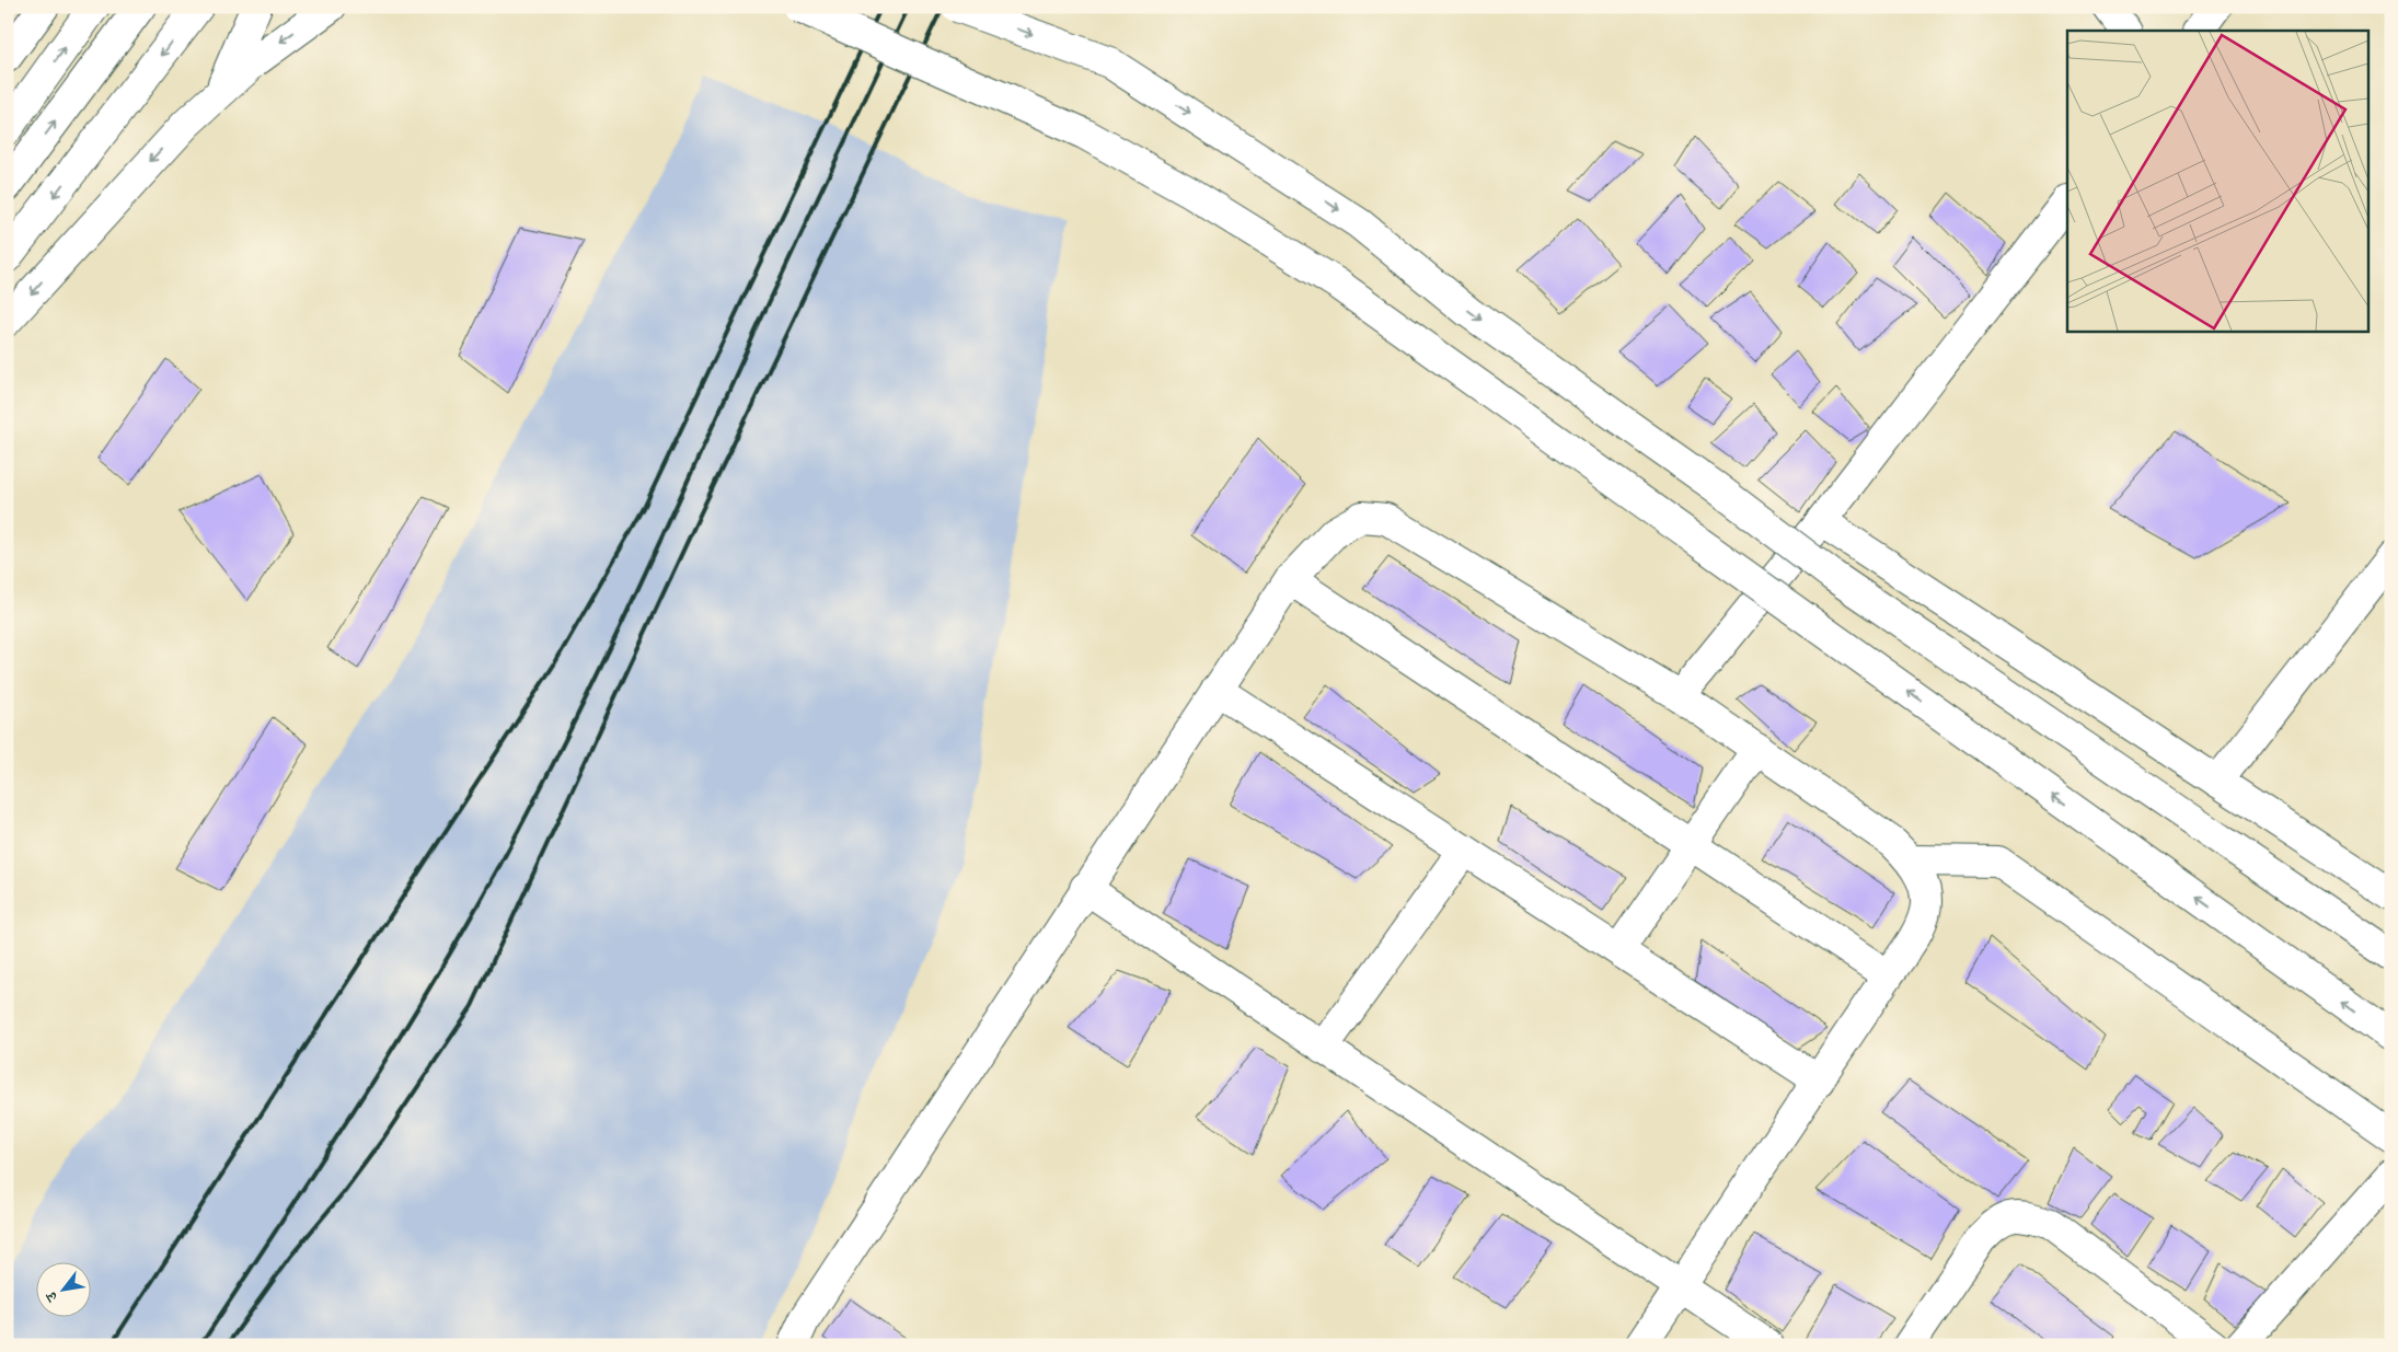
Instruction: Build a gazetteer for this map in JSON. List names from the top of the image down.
{
  "north": "bottom left"
}
